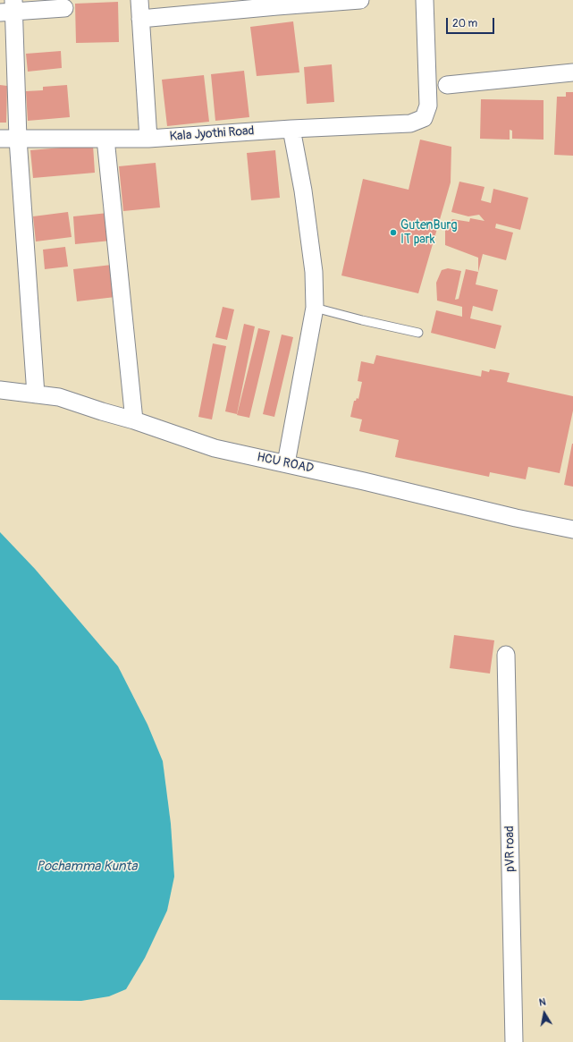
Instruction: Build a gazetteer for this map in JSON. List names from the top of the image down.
{
  "streets": {
    "street": ["Kala Jyothi Road", "HCU ROAD", "pVR road"]
  },
  "water": ["Pochamma Kunta"],
  "places": ["GutenBurg IT park"],
  "scale_bar": "20 m",
  "north": "top"
}
